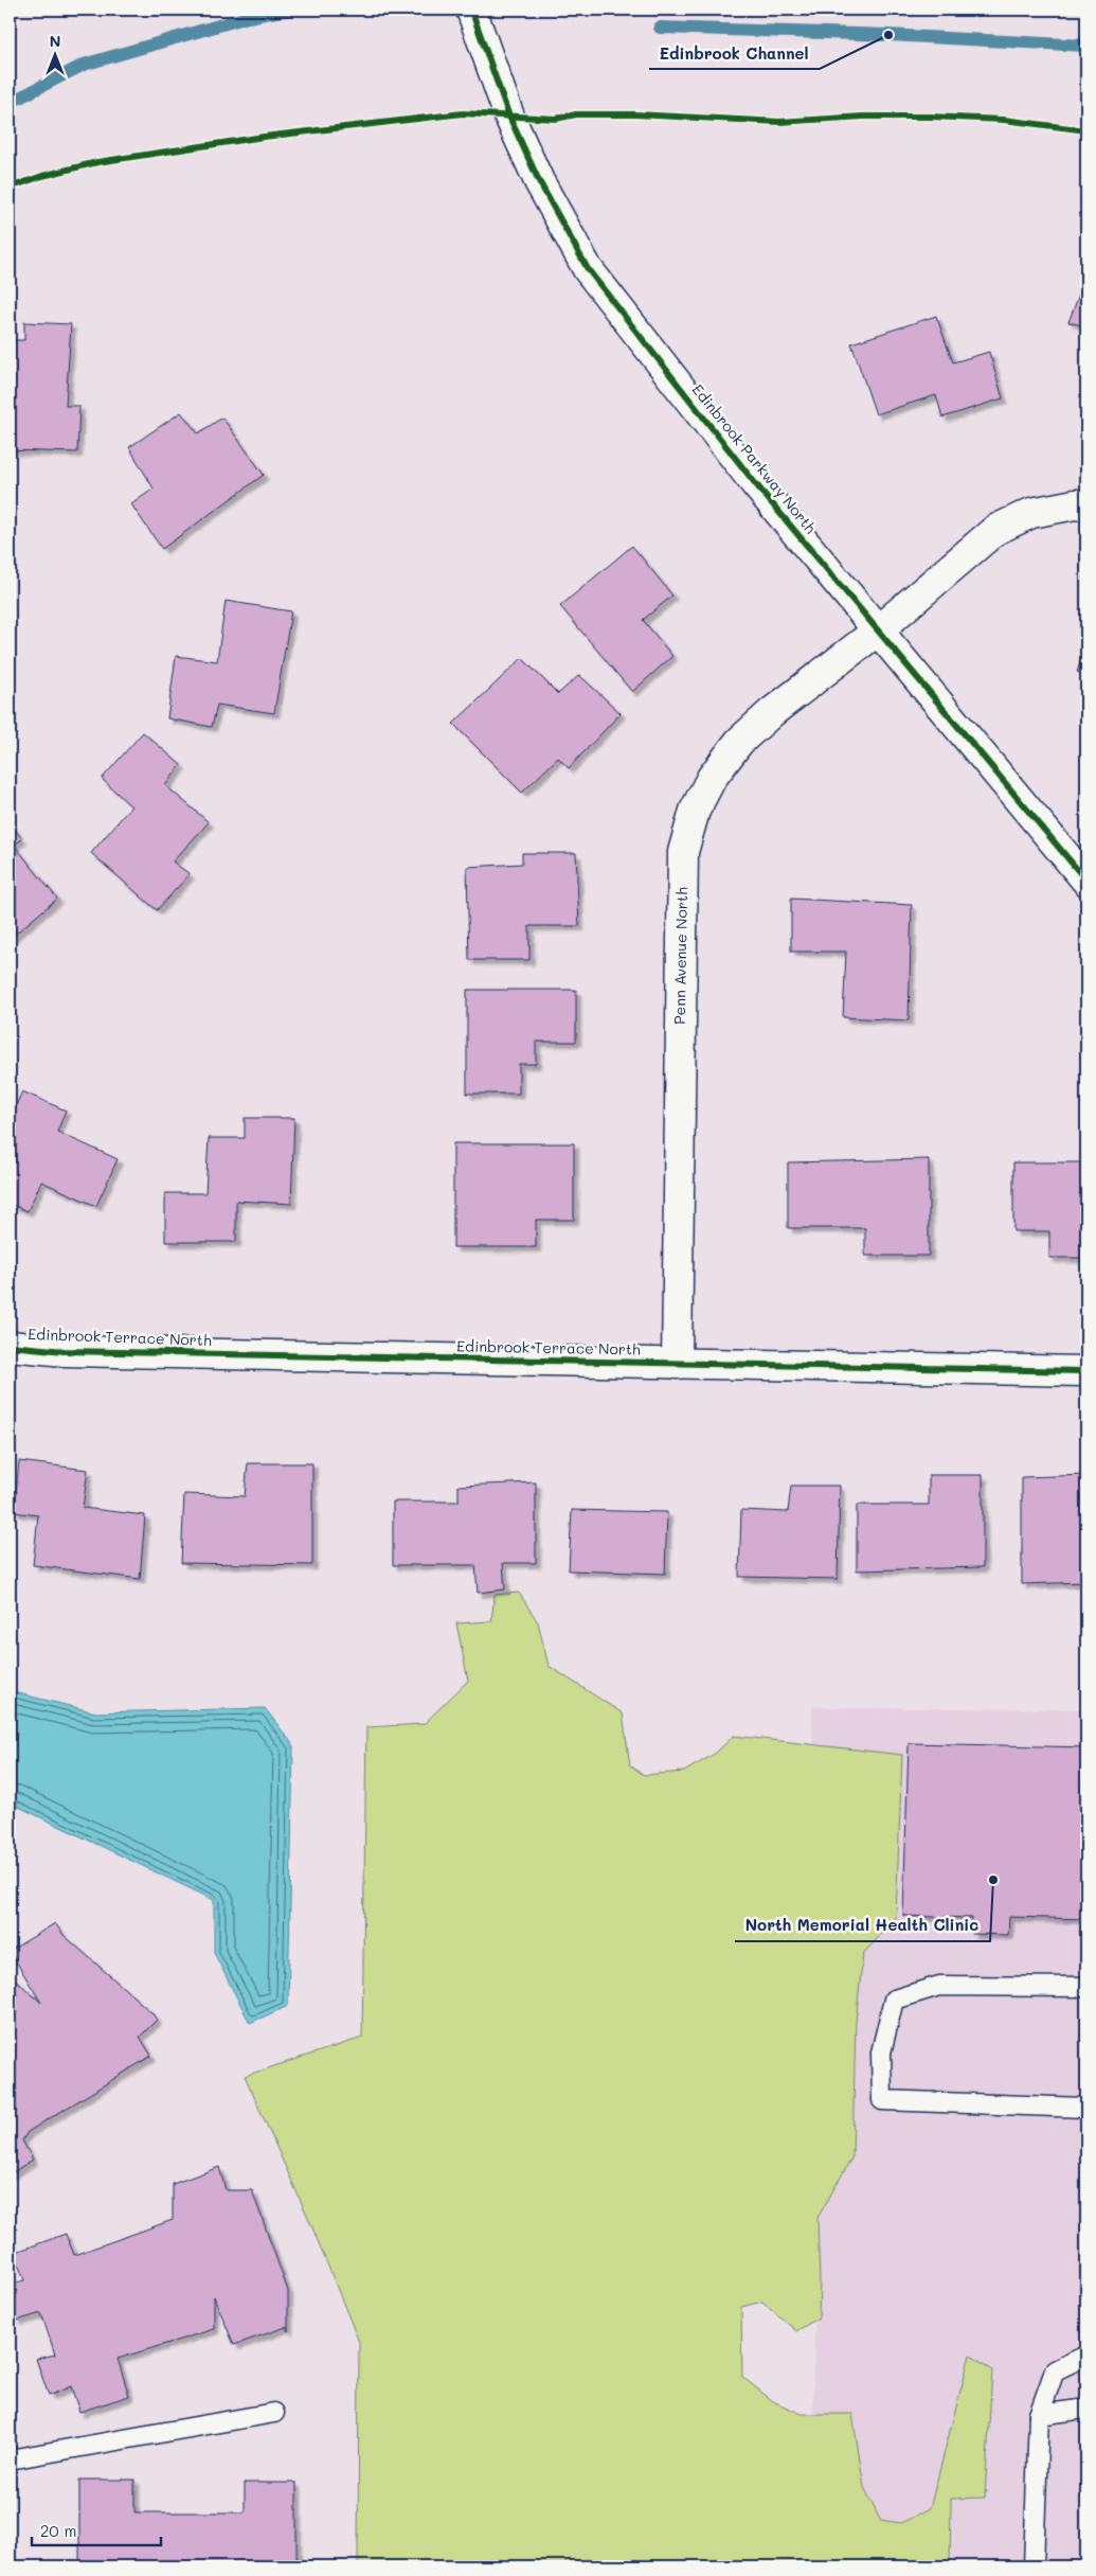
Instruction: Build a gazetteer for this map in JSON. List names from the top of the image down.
{
  "streets": {
    "street": ["Edinbrook Parkway North", "Penn Avenue North", "Edinbrook Terrace North"]
  },
  "crossings": [
    ["Edinbrook Parkway North", "Penn Avenue North"],
    ["Penn Avenue North", "Edinbrook Terrace North"]
  ],
  "places": ["Edinbrook Channel", "North Memorial Health Clinic"],
  "scale_bar": "20 m",
  "north": "top"
}
